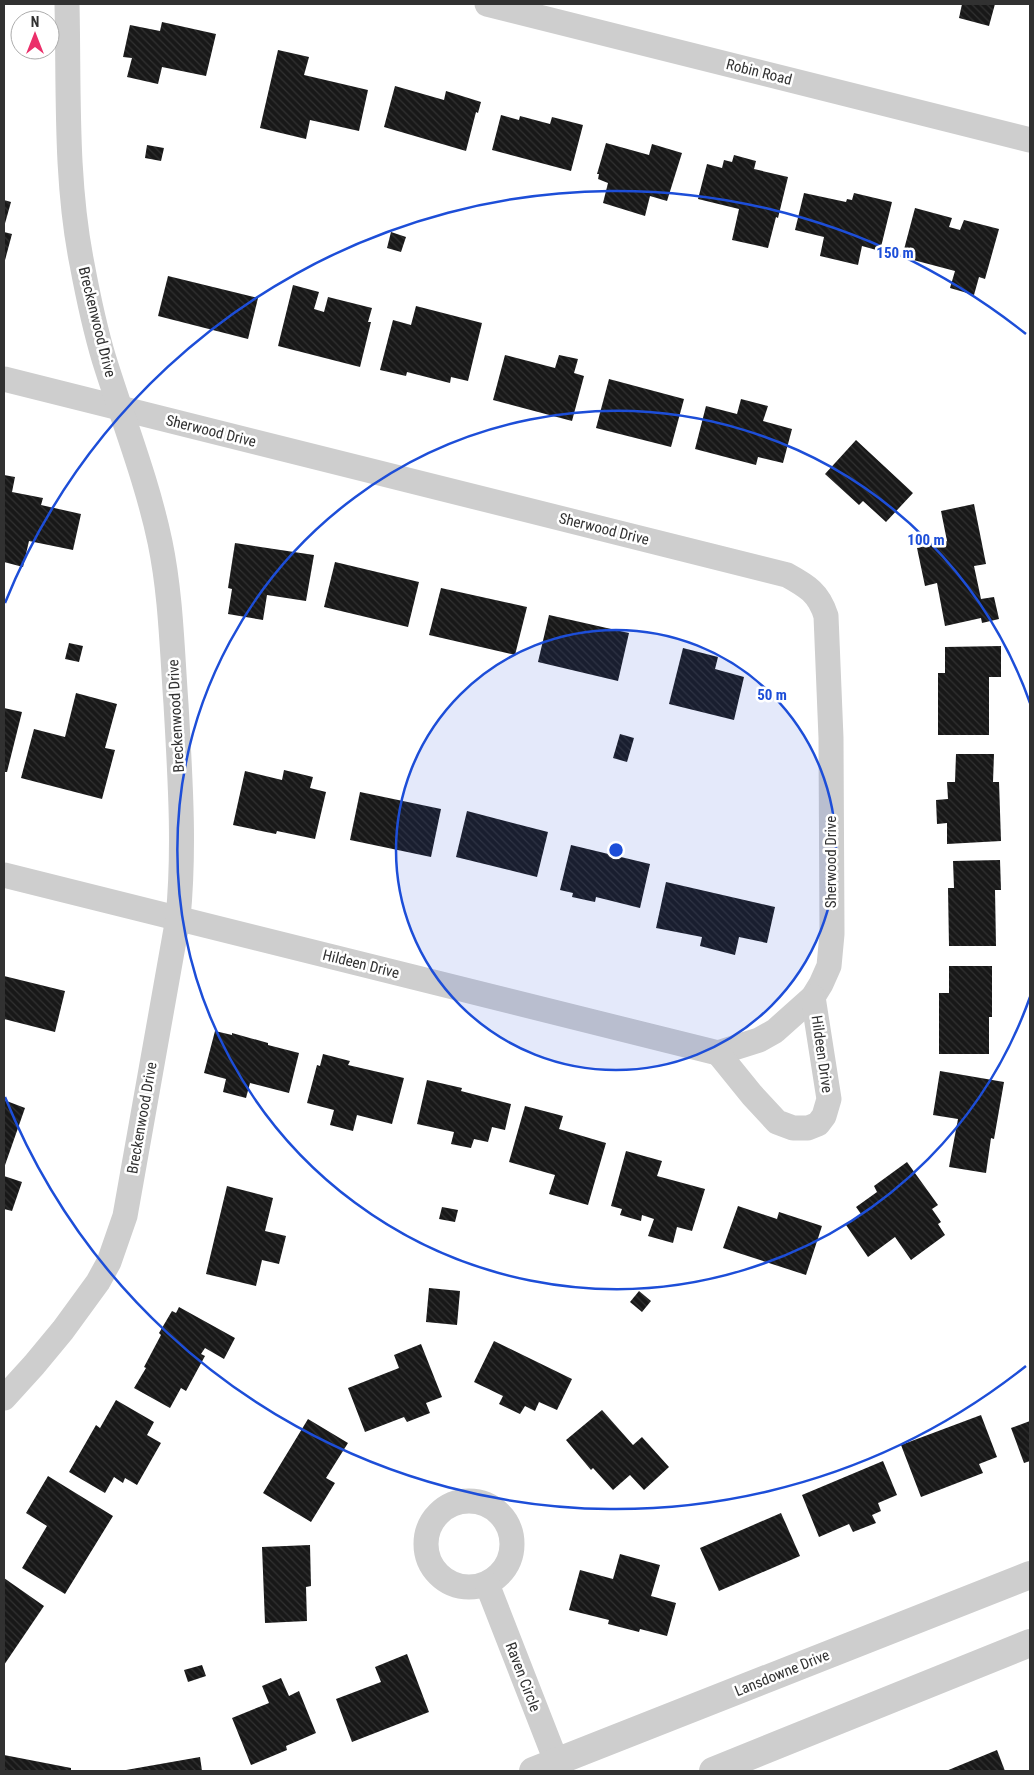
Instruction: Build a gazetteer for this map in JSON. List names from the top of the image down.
{
  "streets": {
    "street": [
      "Robin Road",
      "Breckenwood Drive",
      "Sherwood Drive",
      "Hildeen Drive",
      "Lansdowne Drive",
      "Raven Circle"
    ]
  },
  "crossings": [
    ["Breckenwood Drive", "Sherwood Drive"],
    ["Breckenwood Drive", "Hildeen Drive"],
    ["Sherwood Drive", "Hildeen Drive"],
    ["Lansdowne Drive", "Raven Circle"]
  ],
  "north": "top",
  "rings": ["150 m", "100 m", "50 m"]
}
